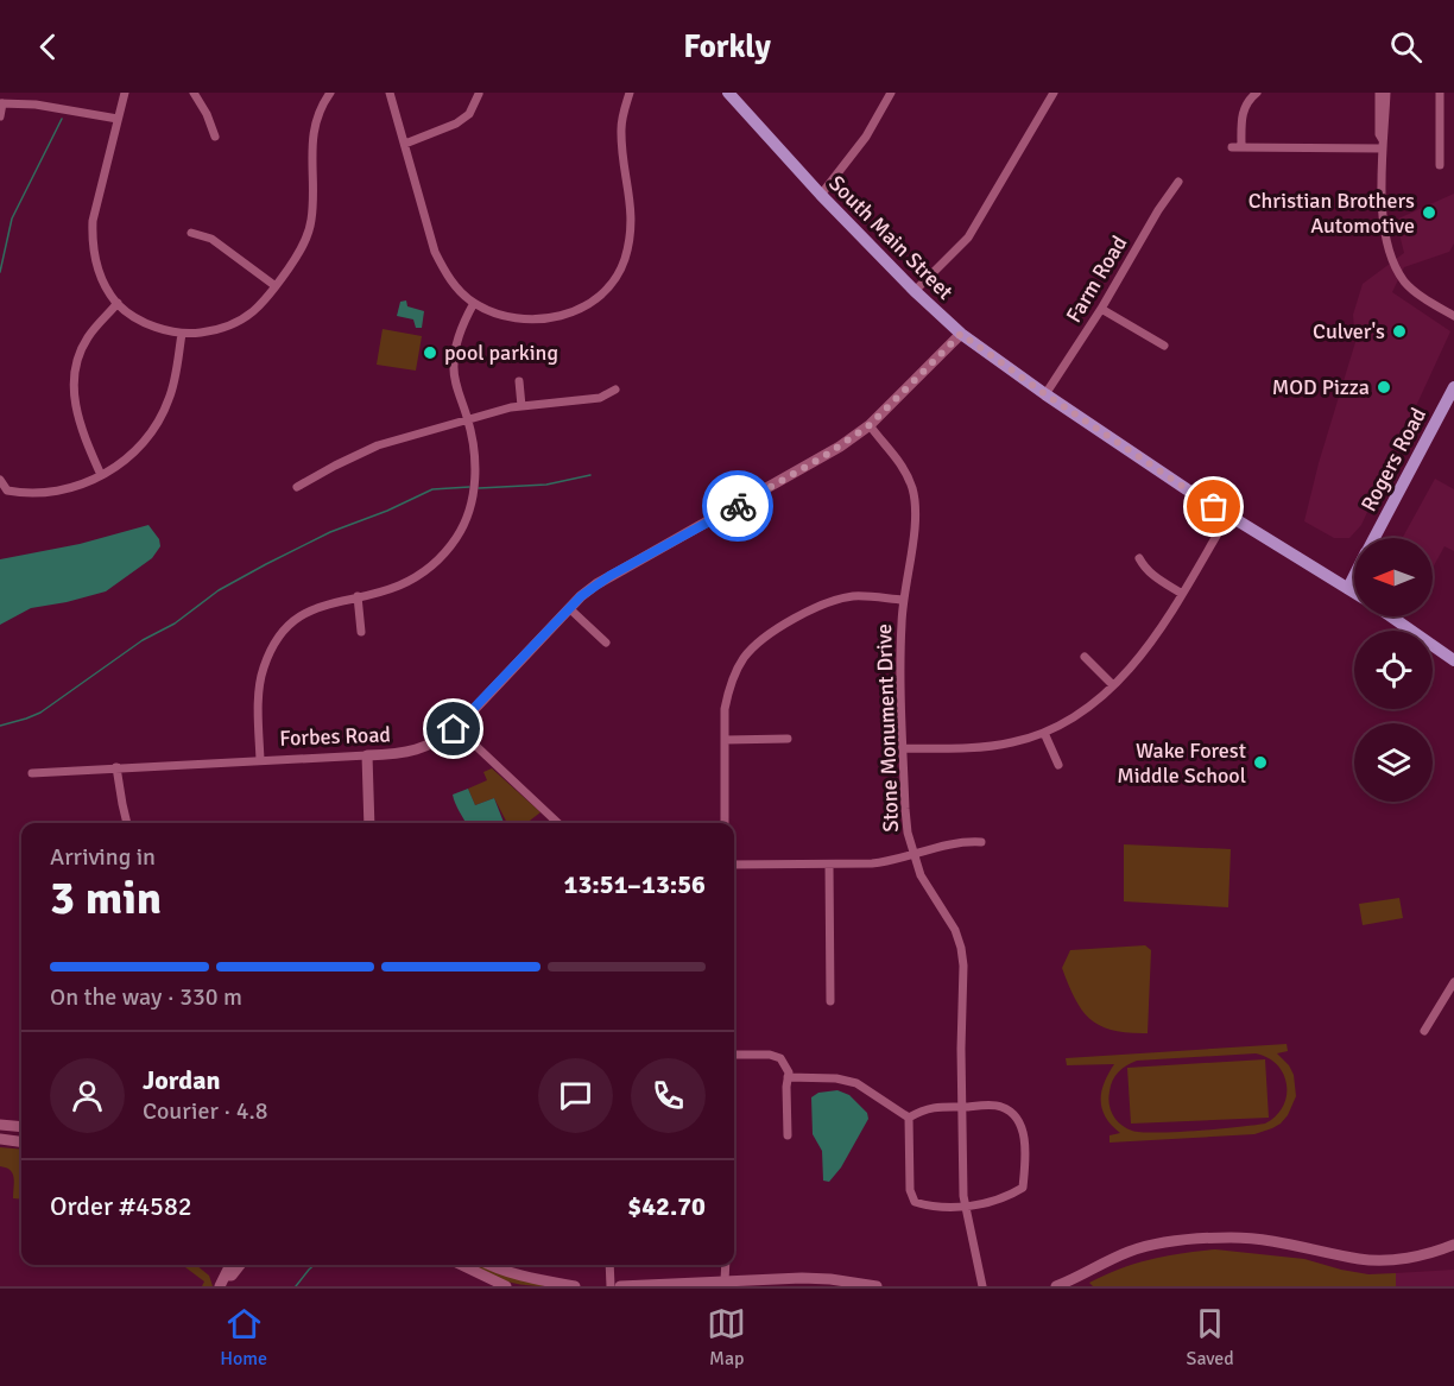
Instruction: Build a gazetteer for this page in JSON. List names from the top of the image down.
{
  "streets": {
    "main road": ["South Main Street", "Rogers Road", "Forbes Road"],
    "street": ["Farm Road", "Stone Monument Drive"]
  },
  "crossings": [
    ["South Main Street", "Farm Road"],
    ["South Main Street", "Rogers Road"],
    ["South Main Street", "Forbes Road"],
    ["Stone Monument Drive", "Forbes Road"]
  ],
  "places": [
    "Christian Brothers Automotive",
    "Culver's",
    "pool parking",
    "MOD Pizza",
    "Wake Forest Middle School"
  ],
  "north": "left",
  "page": {
    "header": "Forkly",
    "heading": ["3 min", "Arriving in", "13:51–13:56"],
    "panel": [
      "Jordan",
      "Courier · 4.8",
      "Order #4582",
      "$42.70"
    ],
    "bar": "On the way · 330 m",
    "tabs": ["Home", "Map", "Saved"]
  }
}
